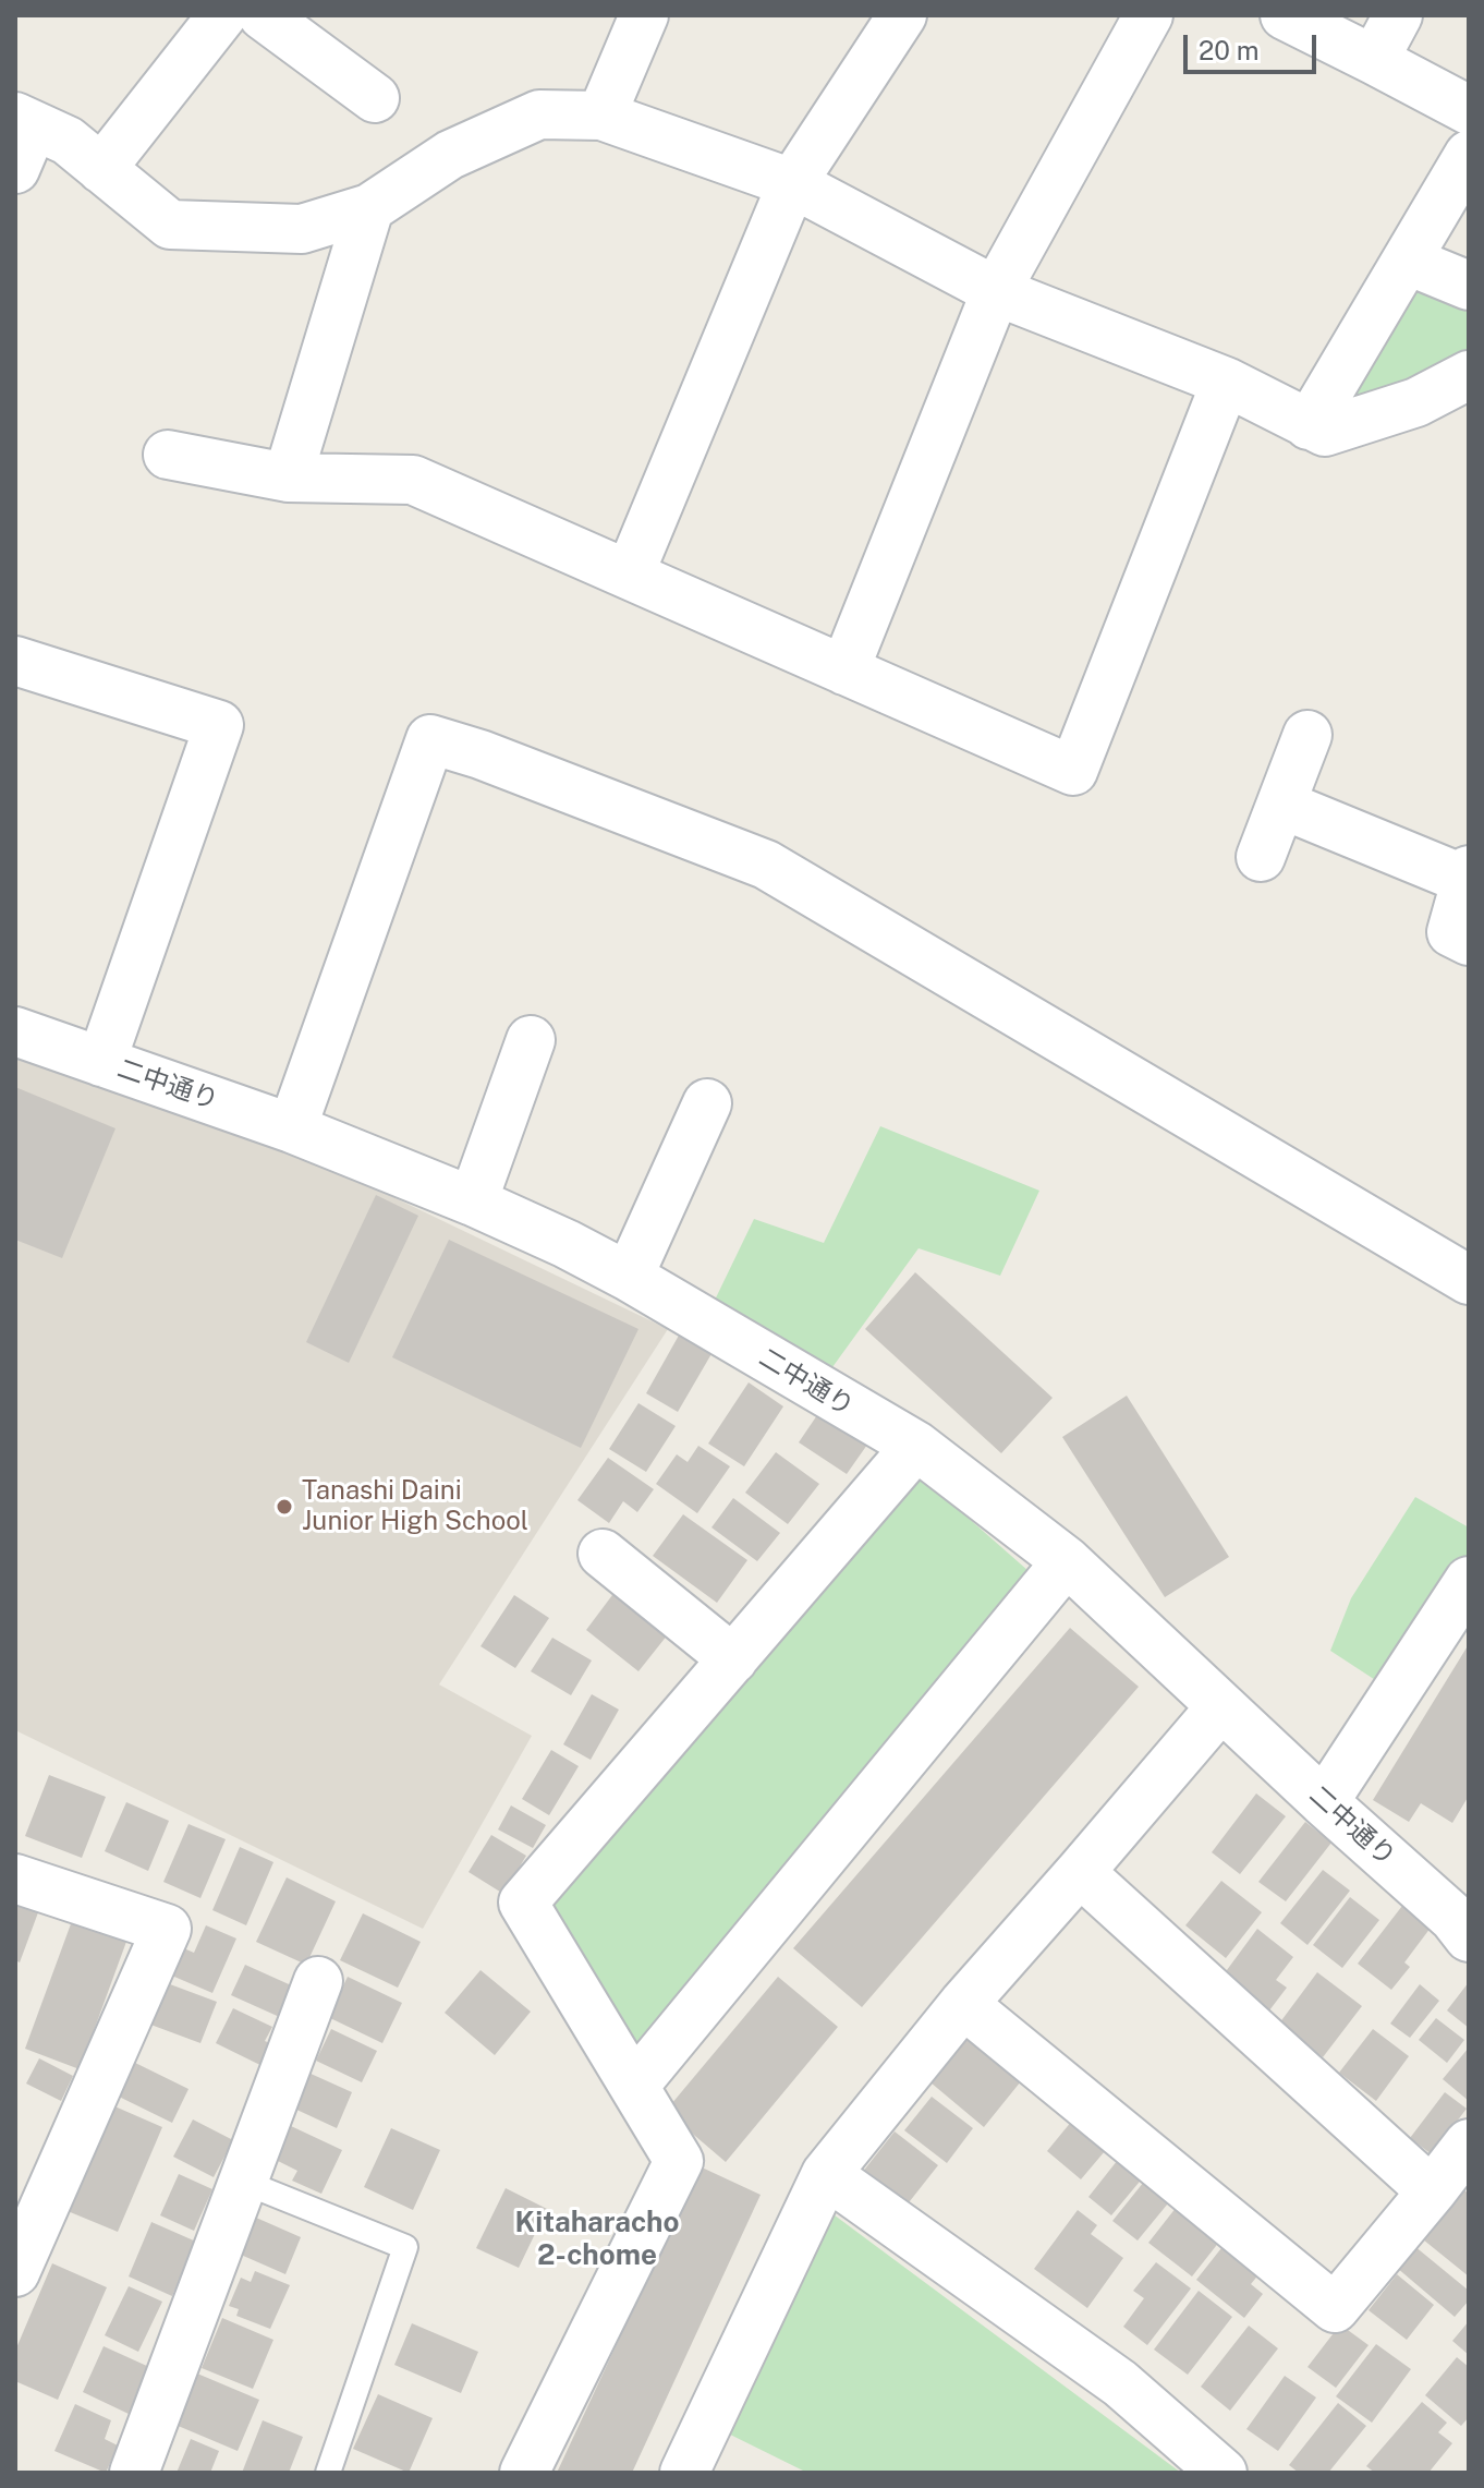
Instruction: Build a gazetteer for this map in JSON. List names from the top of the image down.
{
  "streets": {
    "street": ["二中通り"]
  },
  "districts": ["Kitaharacho 2-chome"],
  "places": ["Tanashi Daini Junior High School"],
  "scale_bar": "20 m"
}
